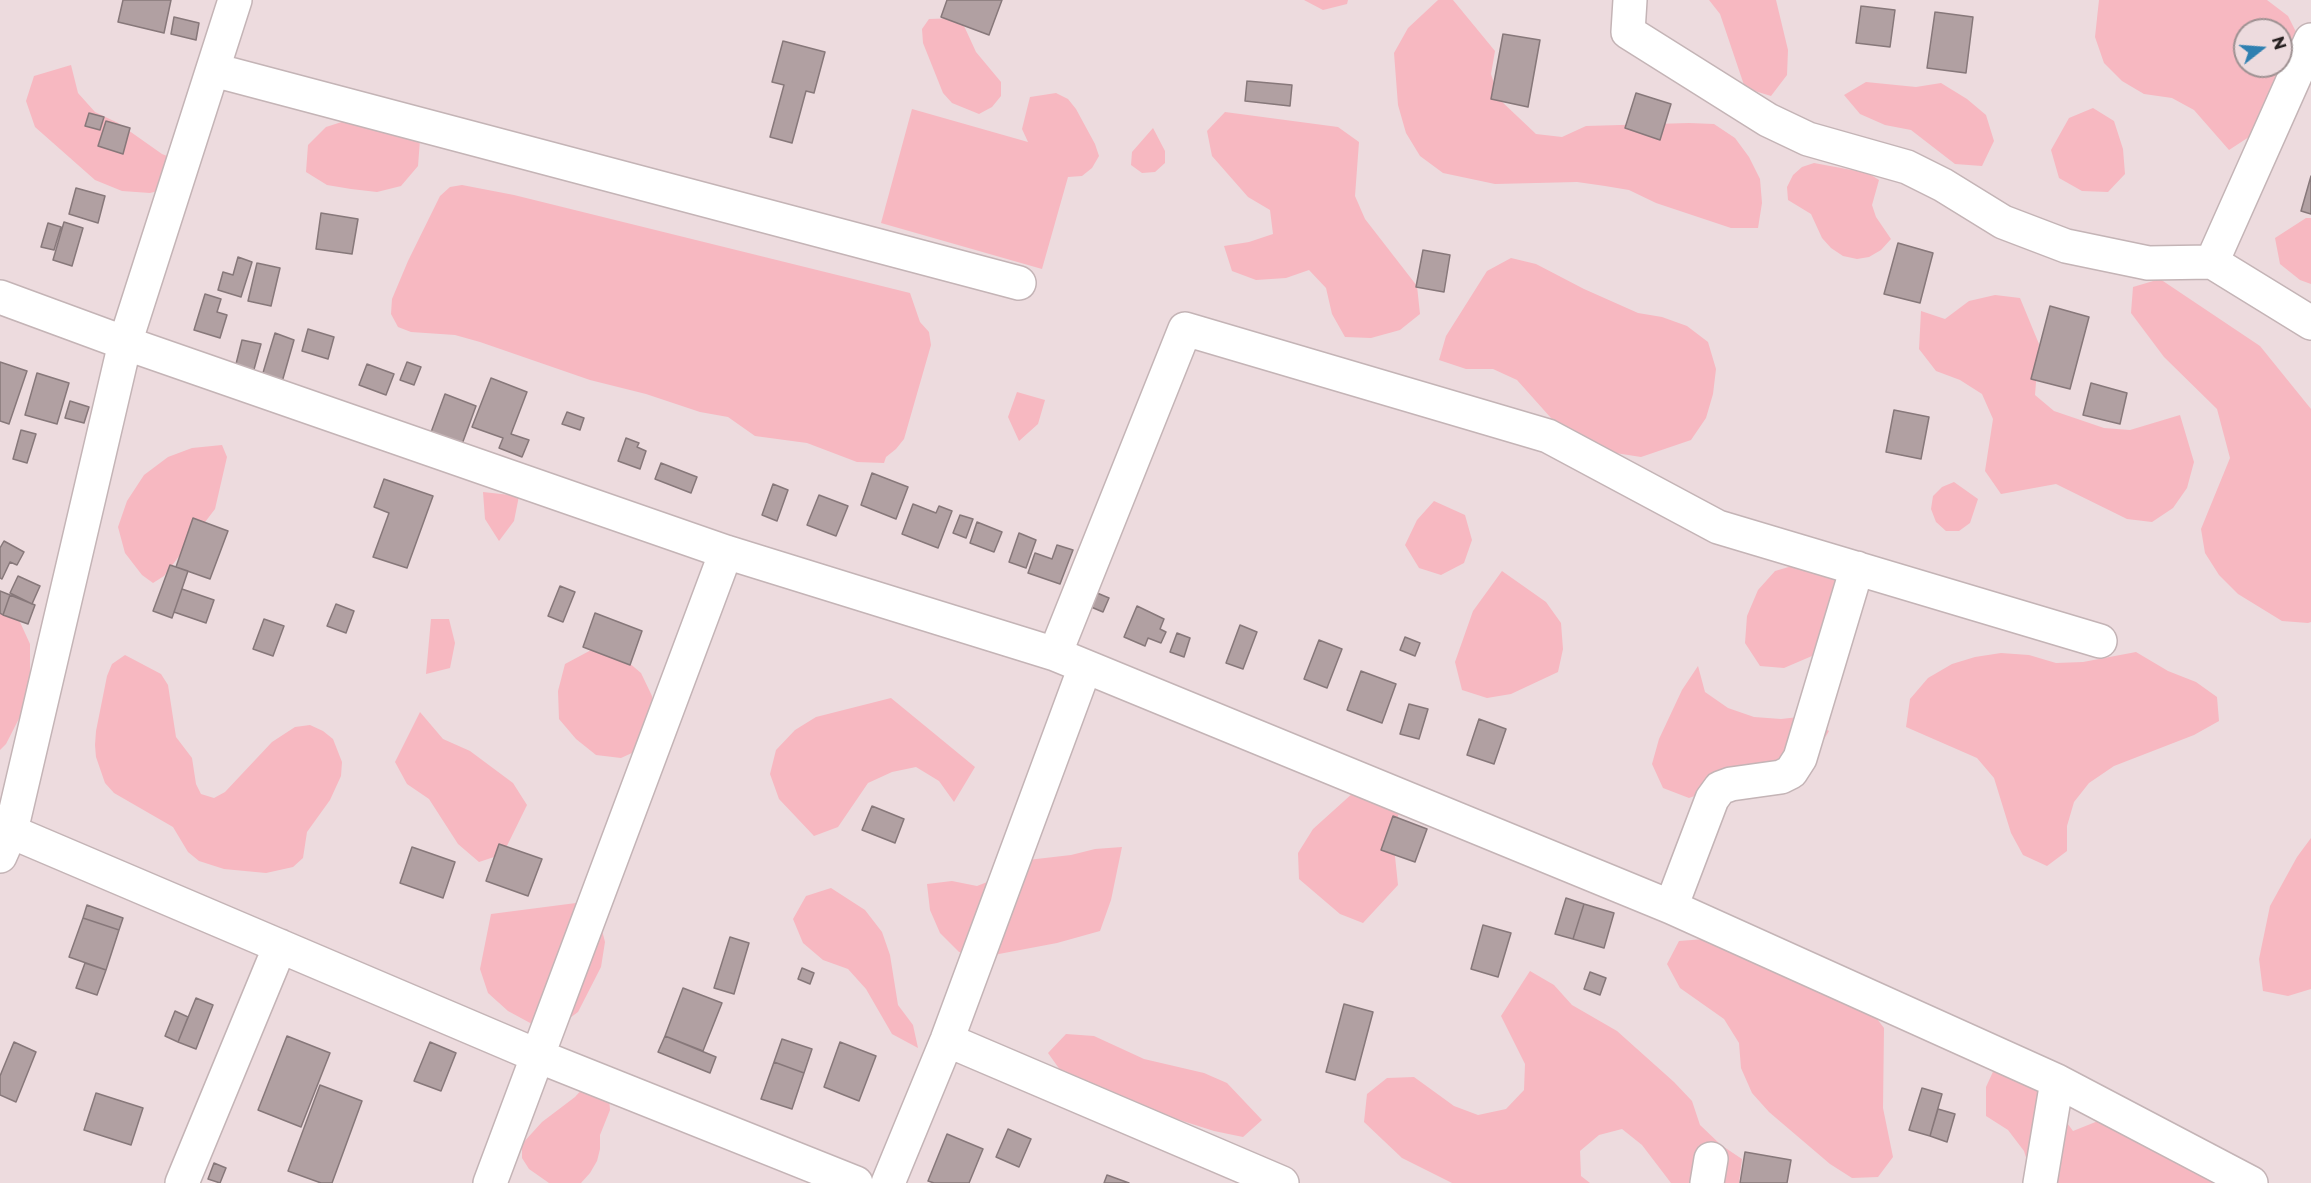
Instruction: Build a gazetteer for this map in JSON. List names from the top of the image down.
{
  "north": "right"
}
